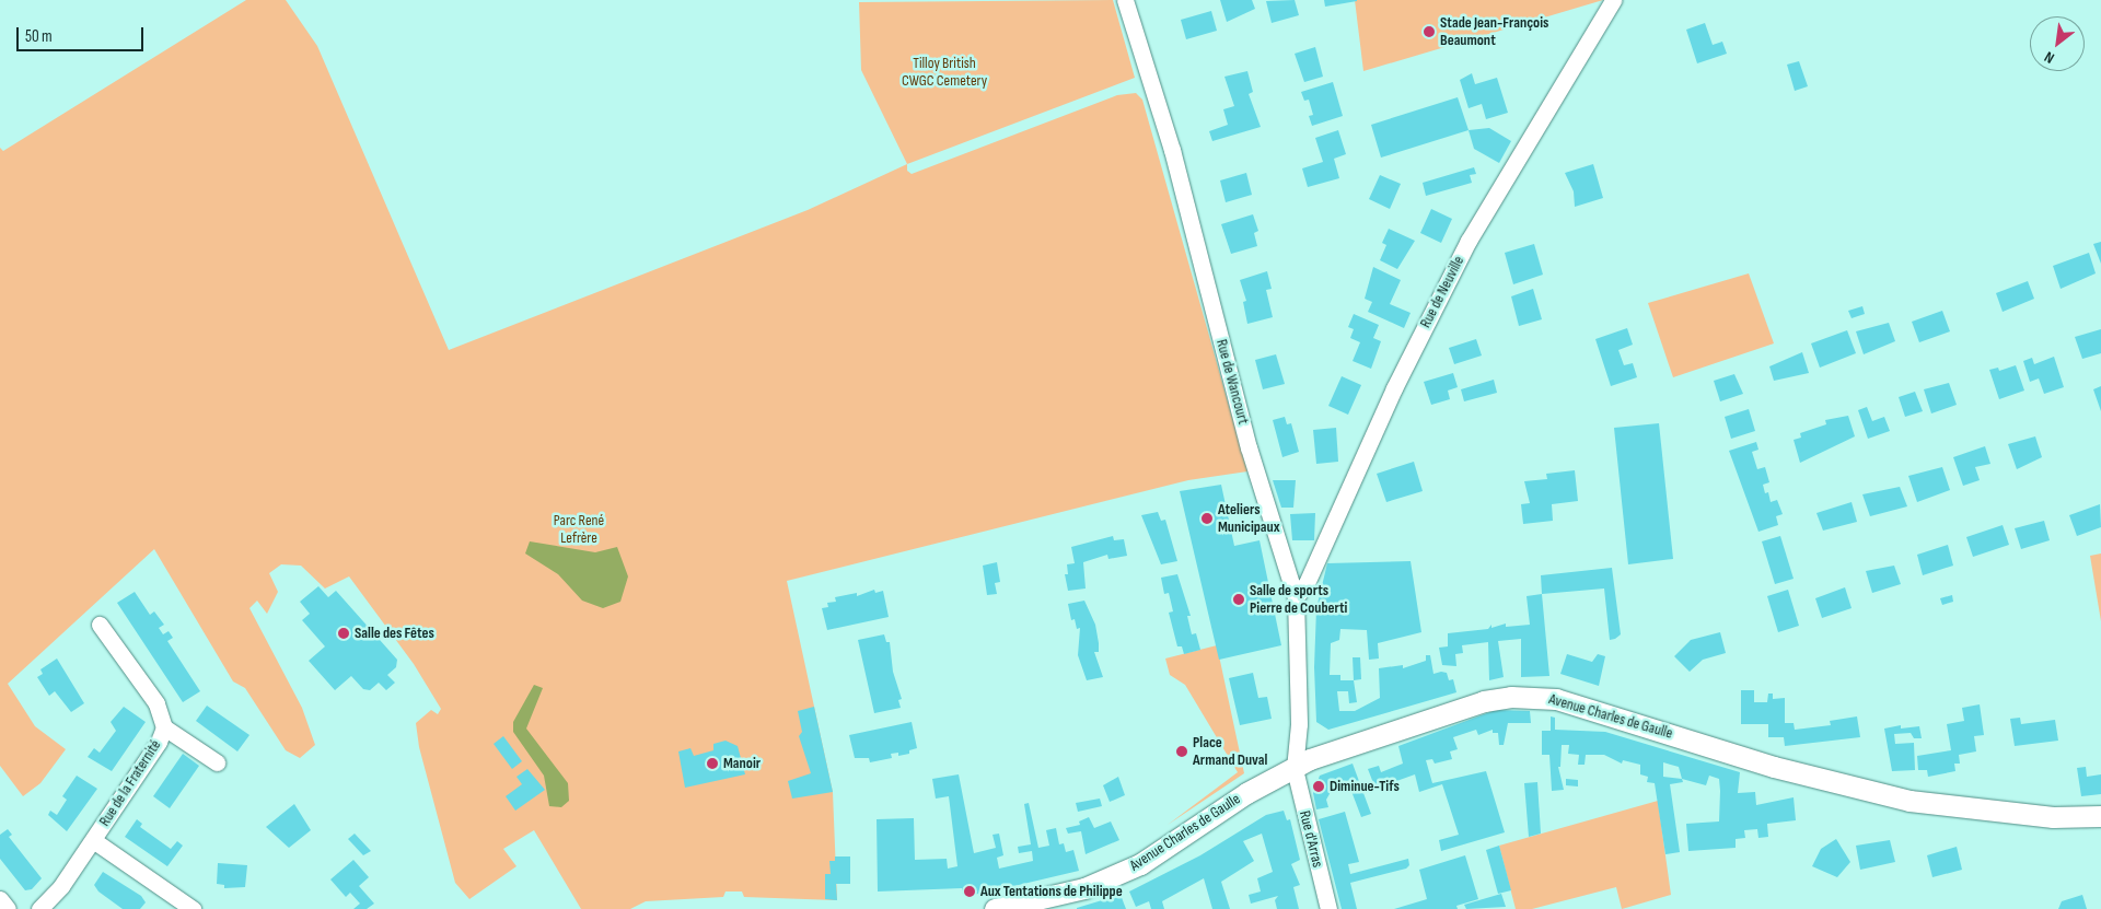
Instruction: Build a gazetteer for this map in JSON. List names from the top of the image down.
{
  "streets": {
    "street": [
      "Rue de Neuville",
      "Rue de Wancourt",
      "Avenue Charles de Gaulle",
      "Rue de la Fraternité",
      "Rue d'Arras"
    ]
  },
  "crossings": [
    ["Rue de Neuville", "Rue de Wancourt"],
    ["Rue de Wancourt", "Avenue Charles de Gaulle"],
    ["Rue de Wancourt", "Rue d'Arras"],
    ["Avenue Charles de Gaulle", "Rue d'Arras"]
  ],
  "parks": ["Tilloy British CWGC Cemetery", "Parc René Lefrère"],
  "places": [
    "Stade Jean-François Beaumont",
    "Ateliers Municipaux",
    "Salle de sports Pierre de Couberti",
    "Salle des Fêtes",
    "Place Armand Duval",
    "Manoir",
    "Diminue-Tifs",
    "Aux Tentations de Philippe"
  ],
  "scale_bar": "50 m",
  "north": "bottom left"
}
